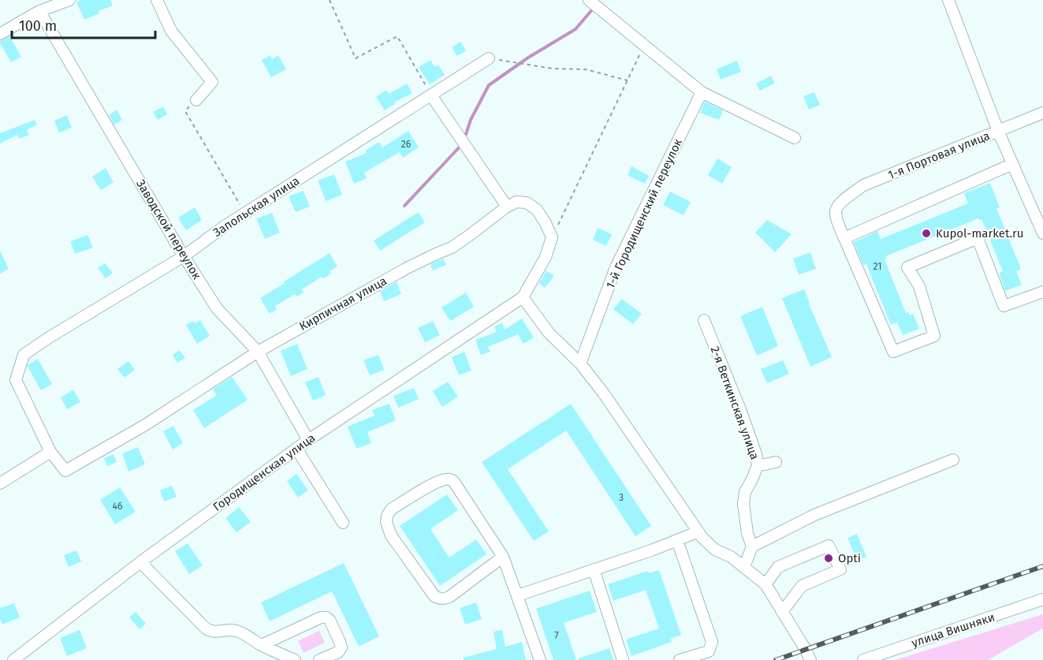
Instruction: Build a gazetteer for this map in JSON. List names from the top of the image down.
{
  "streets": {
    "street": [
      "1-я Портовая улица",
      "Запольская улица",
      "1-й Городищенский переулок",
      "Заводской переулок",
      "Кирпичная улица",
      "2-я Веткинская улица",
      "Городищенская улица",
      "улица Вишняки"
    ]
  },
  "crossings": [
    ["Запольская улица", "Заводской переулок"],
    ["Запольская улица", "Кирпичная улица"],
    ["Заводской переулок", "Кирпичная улица"],
    ["Заводской переулок", "Городищенская улица"]
  ],
  "places": ["Kupol-market.ru", "Opti"],
  "house_numbers": [
    "26",
    "21",
    "3",
    "46",
    "7"
  ],
  "scale_bar": "100 m"
}
